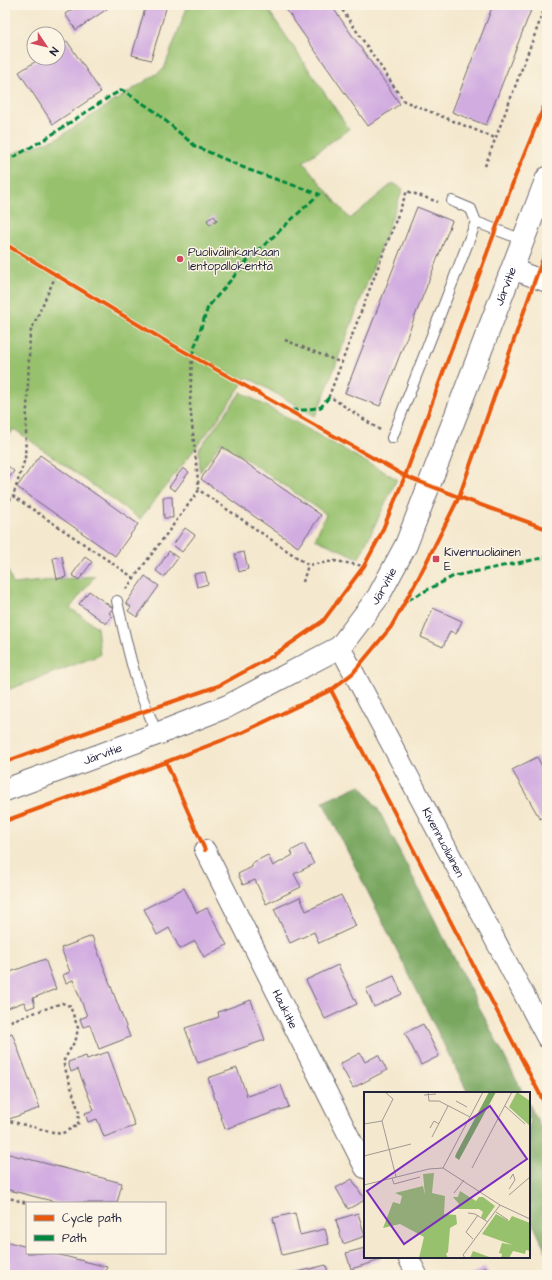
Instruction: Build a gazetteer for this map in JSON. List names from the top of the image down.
{
  "streets": {
    "street": ["Järvitie", "Kivennuoliainen", "Haukitie"]
  },
  "crossings": [
    ["Järvitie", "Kivennuoliainen"]
  ],
  "places": {
    "other": ["Puolivälinkankaan lentopallokenttä"],
    "transit": ["Kivennuoliainen E"]
  },
  "legend": ["Cycle path", "Path"],
  "north": "bottom right"
}
